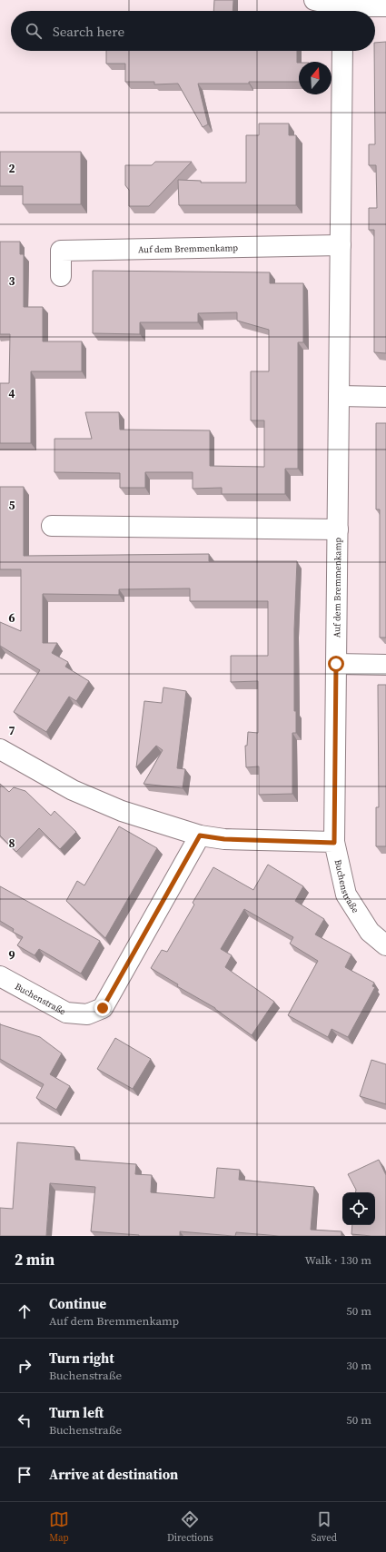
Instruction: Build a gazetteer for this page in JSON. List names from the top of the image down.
{
  "streets": {
    "street": ["Auf dem Bremmenkamp", "Buchenstraße"]
  },
  "crossings": [
    ["Auf dem Bremmenkamp", "Buchenstraße"]
  ],
  "north": "top",
  "page": {
    "search": "Search here",
    "heading": ["2 min", "Walk · 130 m"],
    "list": [
      ["Continue", "Auf dem Bremmenkamp", "50 m"],
      ["Turn right", "Buchenstraße", "30 m"],
      ["Turn left", "Buchenstraße", "50 m"],
      "Arrive at destination"
    ],
    "nav": ["Map", "Directions", "Saved"]
  },
  "grid": {
    "rows": [
      "2",
      "3",
      "4",
      "5",
      "6",
      "7",
      "8",
      "9"
    ]
  }
}
